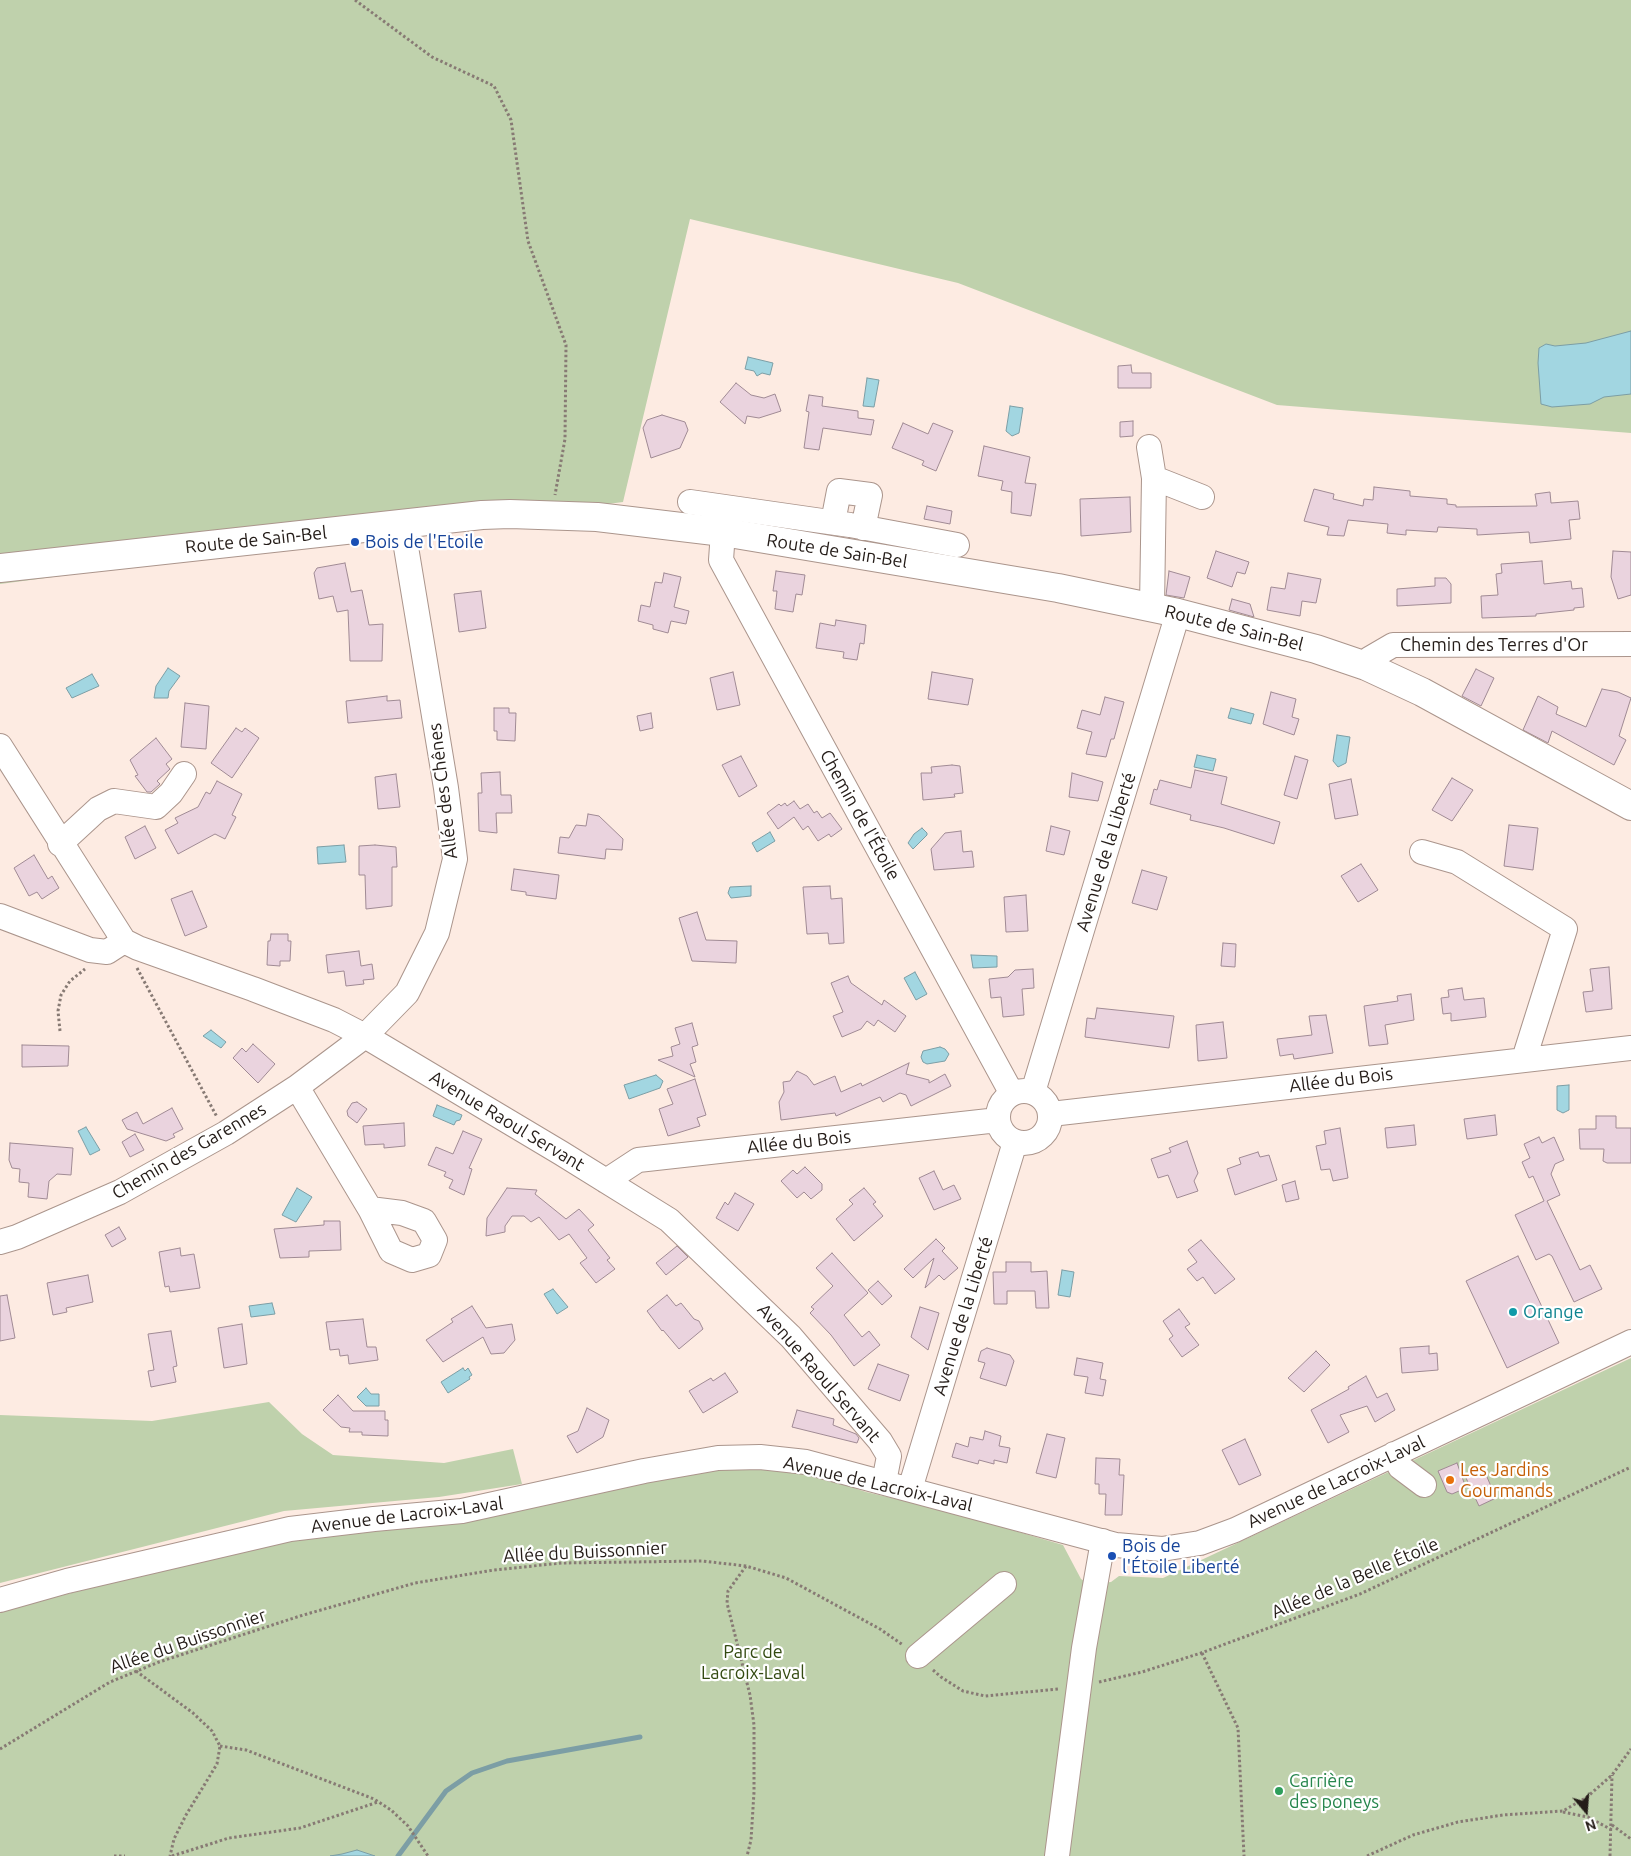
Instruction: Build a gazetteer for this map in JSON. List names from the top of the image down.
{
  "streets": {
    "main road": ["Route de Sain-Bel"],
    "street": [
      "Chemin des Terres d'Or",
      "Allée des Chênes",
      "Chemin de l'Étoile",
      "Avenue de la Liberté",
      "Allée du Bois",
      "Avenue Raoul Servant",
      "Chemin des Garennes",
      "Avenue de Lacroix-Laval"
    ],
    "path": ["Allée du Buissonnier", "Allée de la Belle Étoile"]
  },
  "crossings": [
    ["Route de Sain-Bel", "Chemin des Terres d'Or"],
    ["Route de Sain-Bel", "Allée des Chênes"],
    ["Route de Sain-Bel", "Chemin de l'Étoile"],
    ["Route de Sain-Bel", "Avenue de la Liberté"],
    ["Allée des Chênes", "Avenue Raoul Servant"],
    ["Allée des Chênes", "Chemin des Garennes"],
    ["Chemin de l'Étoile", "Avenue de la Liberté"],
    ["Chemin de l'Étoile", "Allée du Bois"],
    ["Avenue de la Liberté", "Allée du Bois"],
    ["Avenue de la Liberté", "Avenue de Lacroix-Laval"],
    ["Allée du Bois", "Avenue Raoul Servant"],
    ["Avenue Raoul Servant", "Chemin des Garennes"],
    ["Avenue Raoul Servant", "Avenue de Lacroix-Laval"],
    ["Allée du Buissonnier", "Allée de la Belle Étoile"]
  ],
  "parks": ["Parc de Lacroix-Laval"],
  "places": [
    "Bois de l'Etoile",
    "Orange",
    "Les Jardins Gourmands",
    "Bois de l'Étoile Liberté",
    "Carrière des poneys"
  ],
  "north": "bottom"
}
